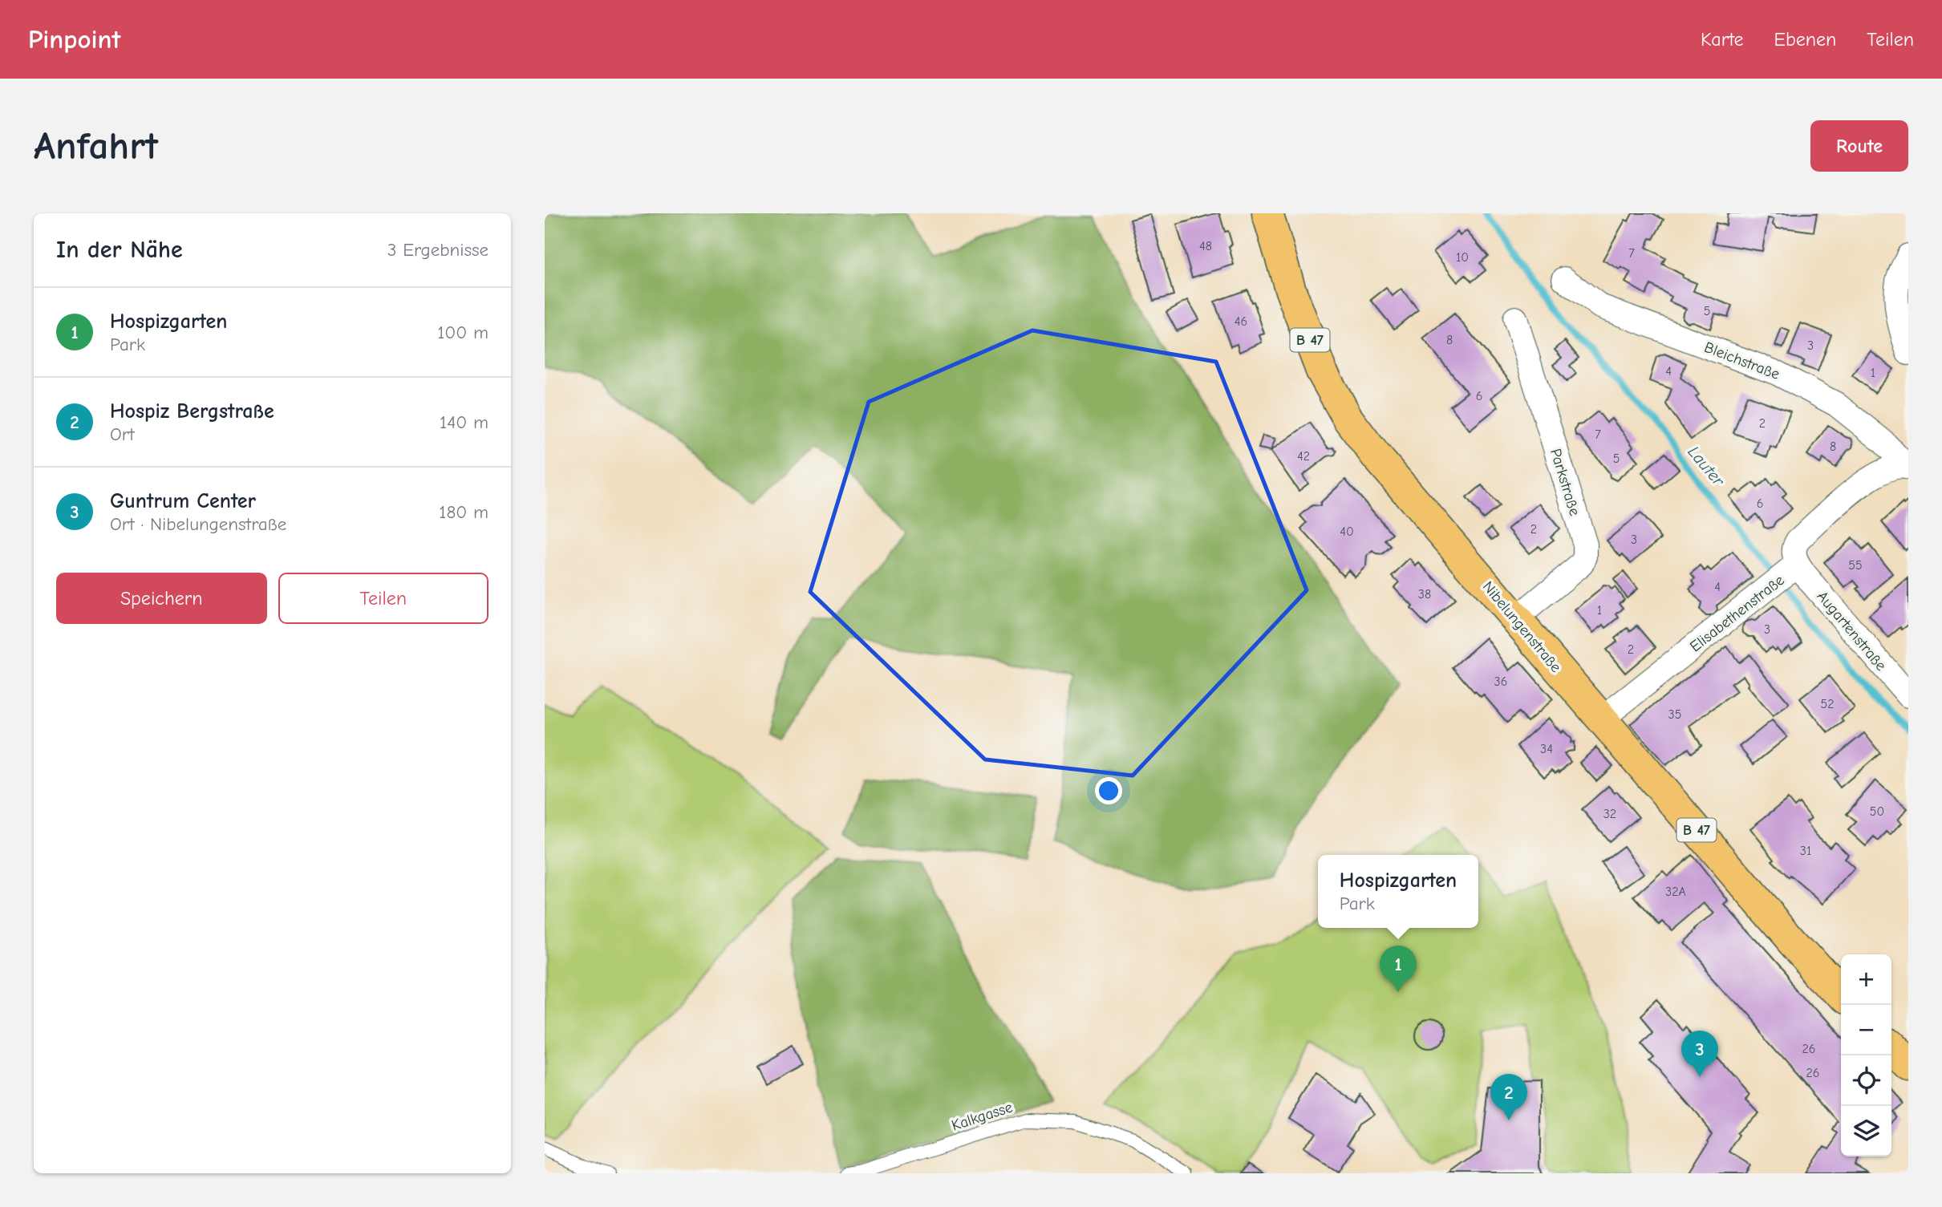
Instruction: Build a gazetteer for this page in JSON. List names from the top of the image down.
{
  "streets": {
    "main road": ["B 47", "Nibelungenstraße"],
    "street": [
      "Bleichstraße",
      "Parkstraße",
      "Elisabethenstraße",
      "Augartenstraße"
    ],
    "lane": ["Kalkgasse"]
  },
  "crossings": [
    ["Bleichstraße", "Elisabethenstraße"],
    ["Parkstraße", "Nibelungenstraße"],
    ["Elisabethenstraße", "Nibelungenstraße"],
    ["Elisabethenstraße", "Augartenstraße"]
  ],
  "water": ["Lauter"],
  "house_numbers": [
    "48",
    "7",
    "10",
    "5",
    "46",
    "8",
    "3",
    "4",
    "1",
    "6",
    "2",
    "7",
    "8",
    "42",
    "5",
    "6",
    "2",
    "40",
    "3",
    "55",
    "4",
    "38",
    "1",
    "3",
    "2",
    "36",
    "52",
    "35",
    "34",
    "50",
    "32",
    "31",
    "32A",
    "26",
    "26"
  ],
  "page": {
    "header": "Pinpoint",
    "nav": ["Karte", "Ebenen", "Teilen"],
    "buttons": [
      "Route",
      ["Speichern", "Teilen"]
    ],
    "title": "Anfahrt",
    "heading": ["In der Nähe", "3 Ergebnisse"],
    "list": [
      {
        "mark": "1",
        "name": "Hospizgarten",
        "note": "Park",
        "value": "100 m"
      },
      {
        "mark": "2",
        "name": "Hospiz Bergstraße",
        "note": "Ort",
        "value": "140 m"
      },
      {
        "mark": "3",
        "name": "Guntrum Center",
        "note": "Ort · Nibelungenstraße",
        "value": "180 m"
      }
    ],
    "popup": ["Hospizgarten", "Park"],
    "pins": ["1", "3", "2"],
    "map_buttons": ["+", "−"]
  }
}
